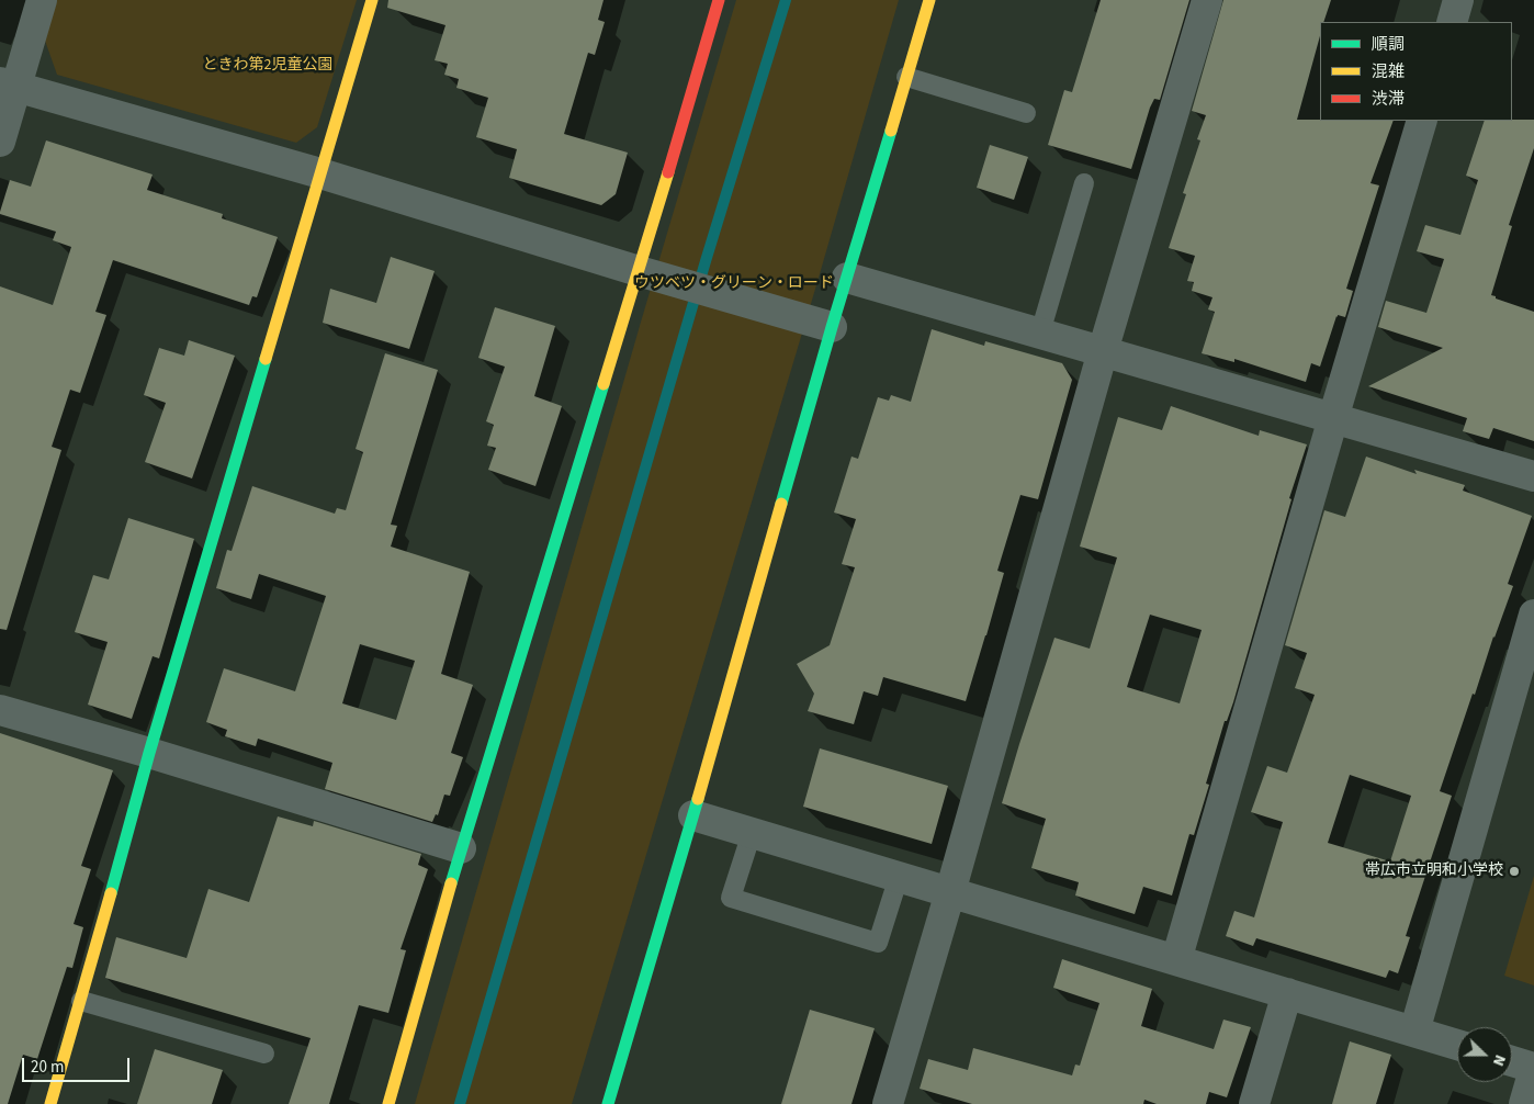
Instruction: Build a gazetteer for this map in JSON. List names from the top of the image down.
{
  "parks": ["ときわ第2児童公園", "ウツベツ・グリーン・ロード"],
  "places": ["帯広市立明和小学校"],
  "legend": ["順調", "混雑", "渋滞"],
  "scale_bar": "20 m",
  "north": "right"
}
